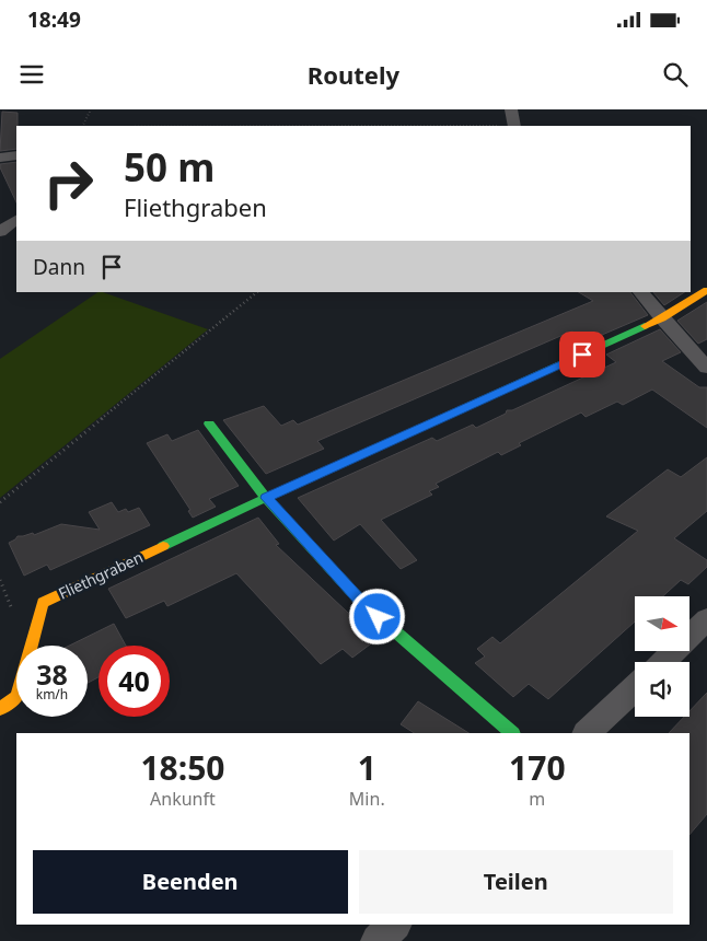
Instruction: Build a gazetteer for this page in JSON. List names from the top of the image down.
{
  "streets": {
    "street": ["Fliethgraben"]
  },
  "north": "right",
  "page": {
    "status": "18:49",
    "header": "Routely",
    "turn": ["50 m", "Fliethgraben"],
    "then": "Dann",
    "speed": "38 km/h",
    "limit": "40",
    "eta": [
      "18:50",
      "Ankunft",
      "1",
      "Min.",
      "170",
      "m"
    ],
    "buttons": ["Beenden", "Teilen"]
  }
}
